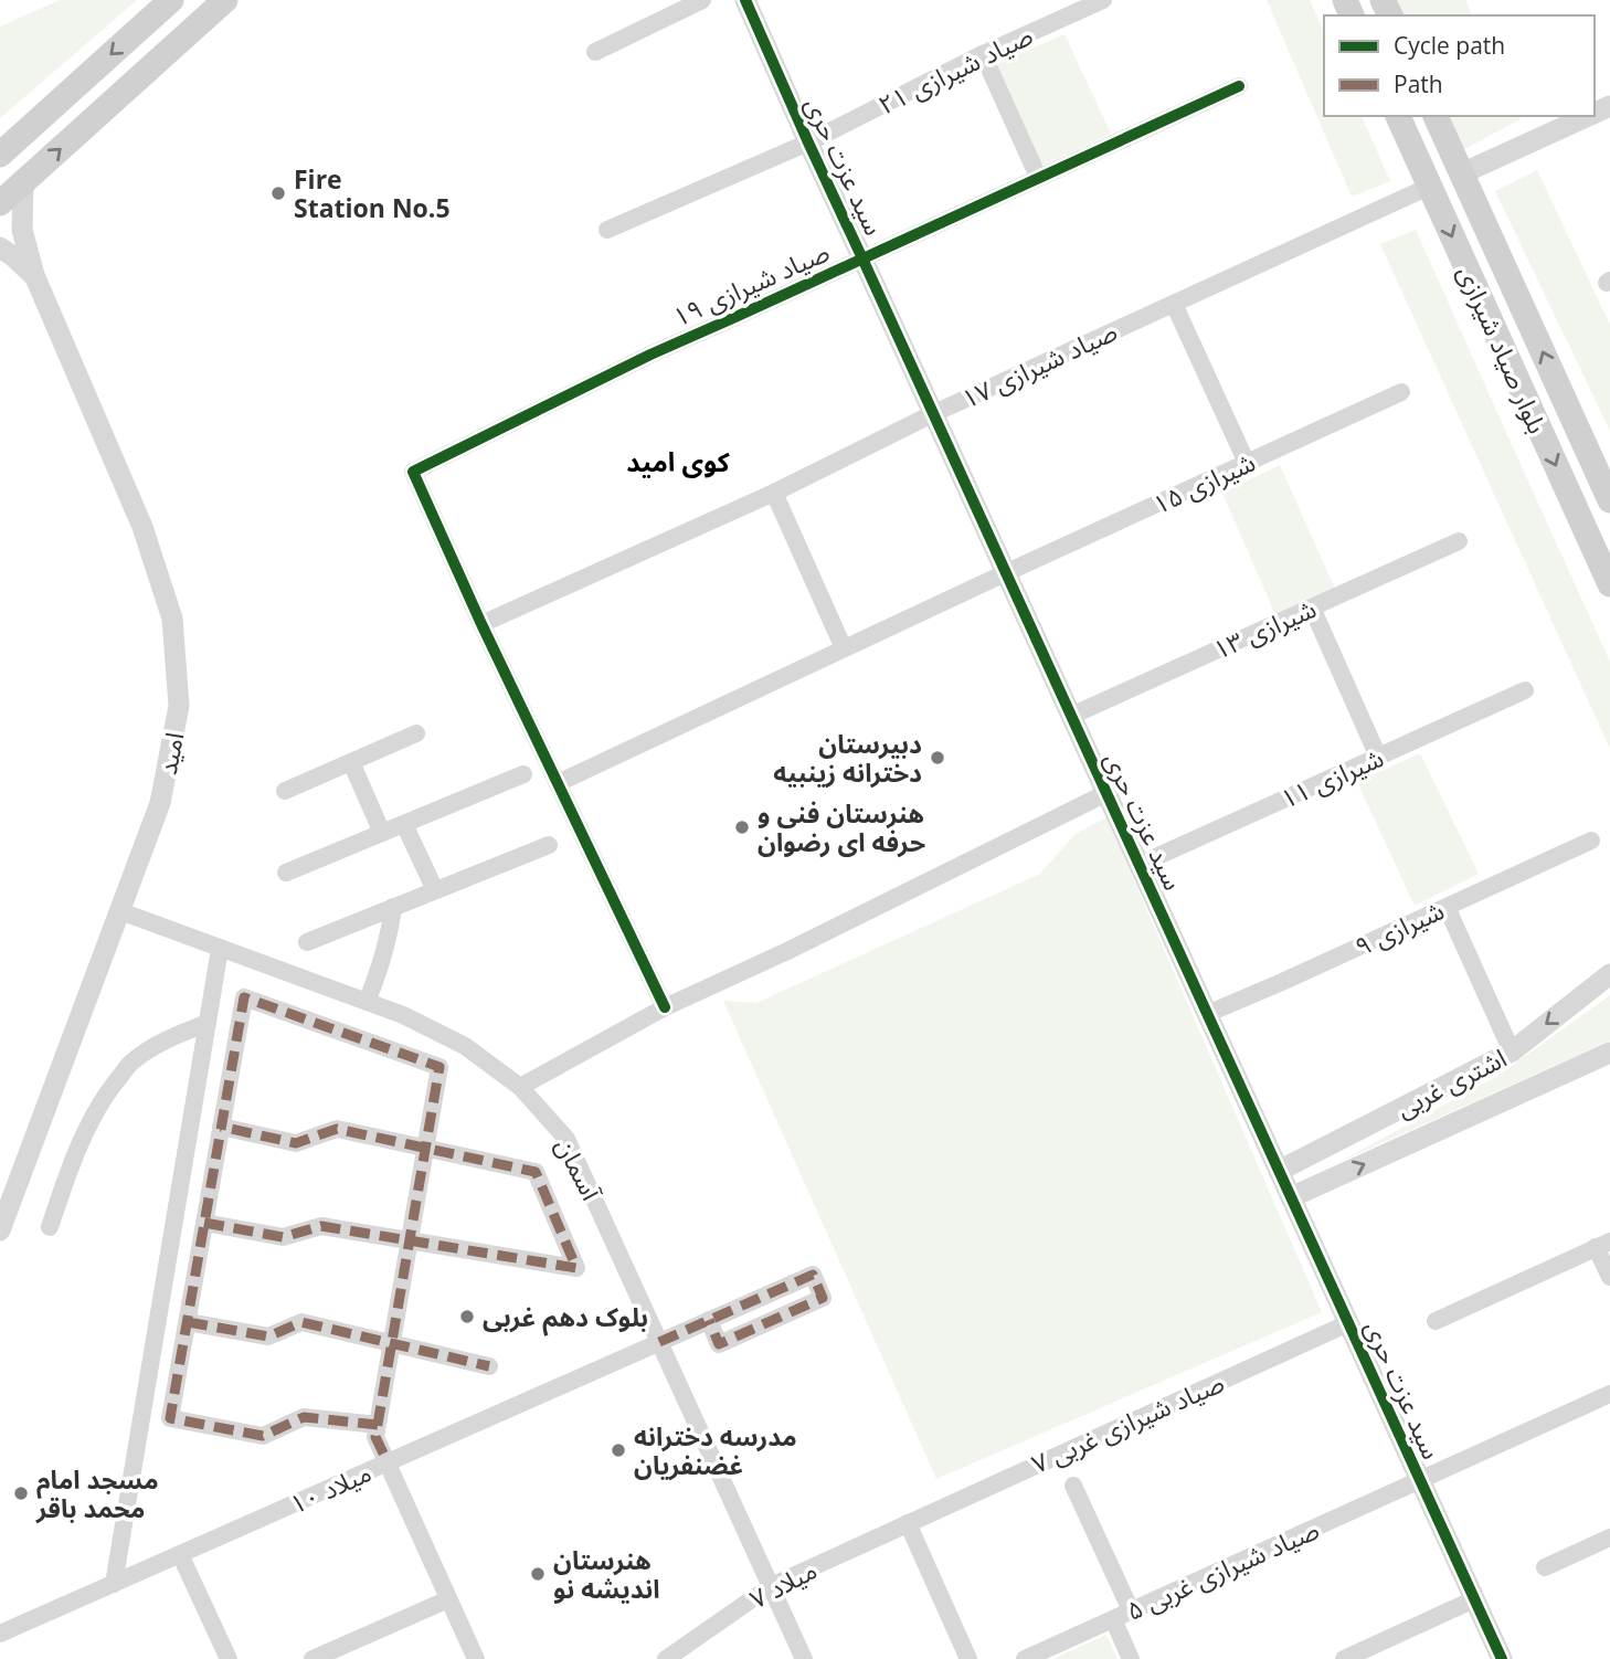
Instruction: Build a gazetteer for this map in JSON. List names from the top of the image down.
{
  "streets": {
    "main road": ["بلوار صیاد شیرازی"],
    "street": [
      "صیاد شیرازی ۲۱",
      "سید عزت حری",
      "صیاد شیرازی ۱۹",
      "صیاد شیرازی ۱۷",
      "شیرازی ۱۵",
      "شیرازی ۱۳",
      "امید",
      "شیرازی ۱۱",
      "شیرازی ۹",
      "اشتری غربی",
      "آسمان",
      "صیاد شیرازی غربی ۷",
      "میلاد ۱۰",
      "صیاد شیرازی غربی ۵",
      "میلاد ۷"
    ]
  },
  "crossings": [
    ["صیاد شیرازی ۲۱", "سید عزت حری"],
    ["سید عزت حری", "صیاد شیرازی ۱۹"],
    ["سید عزت حری", "صیاد شیرازی ۱۷"],
    ["سید عزت حری", "شیرازی ۱۵"],
    ["سید عزت حری", "شیرازی ۱۳"],
    ["سید عزت حری", "شیرازی ۱۱"],
    ["سید عزت حری", "شیرازی ۹"],
    ["سید عزت حری", "اشتری غربی"],
    ["سید عزت حری", "صیاد شیرازی غربی ۷"],
    ["سید عزت حری", "صیاد شیرازی غربی ۵"],
    ["صیاد شیرازی ۱۹", "صیاد شیرازی ۱۷"],
    ["بلوار صیاد شیرازی", "صیاد شیرازی ۱۷"],
    ["امید", "آسمان"],
    ["آسمان", "میلاد ۱۰"],
    ["آسمان", "میلاد ۷"],
    ["صیاد شیرازی غربی ۷", "میلاد ۷"]
  ],
  "districts": ["کوی امید"],
  "places": [
    "Fire Station No.5",
    "دبیرستان دخترانه زینبیه",
    "هنرستان فنی و حرفه ای رضوان",
    "بلوک دهم غربی",
    "مدرسه دخترانه غضنفریان",
    "مسجد امام محمد باقر",
    "هنرستان اندیشه نو"
  ],
  "legend": ["Cycle path", "Path"]
}
